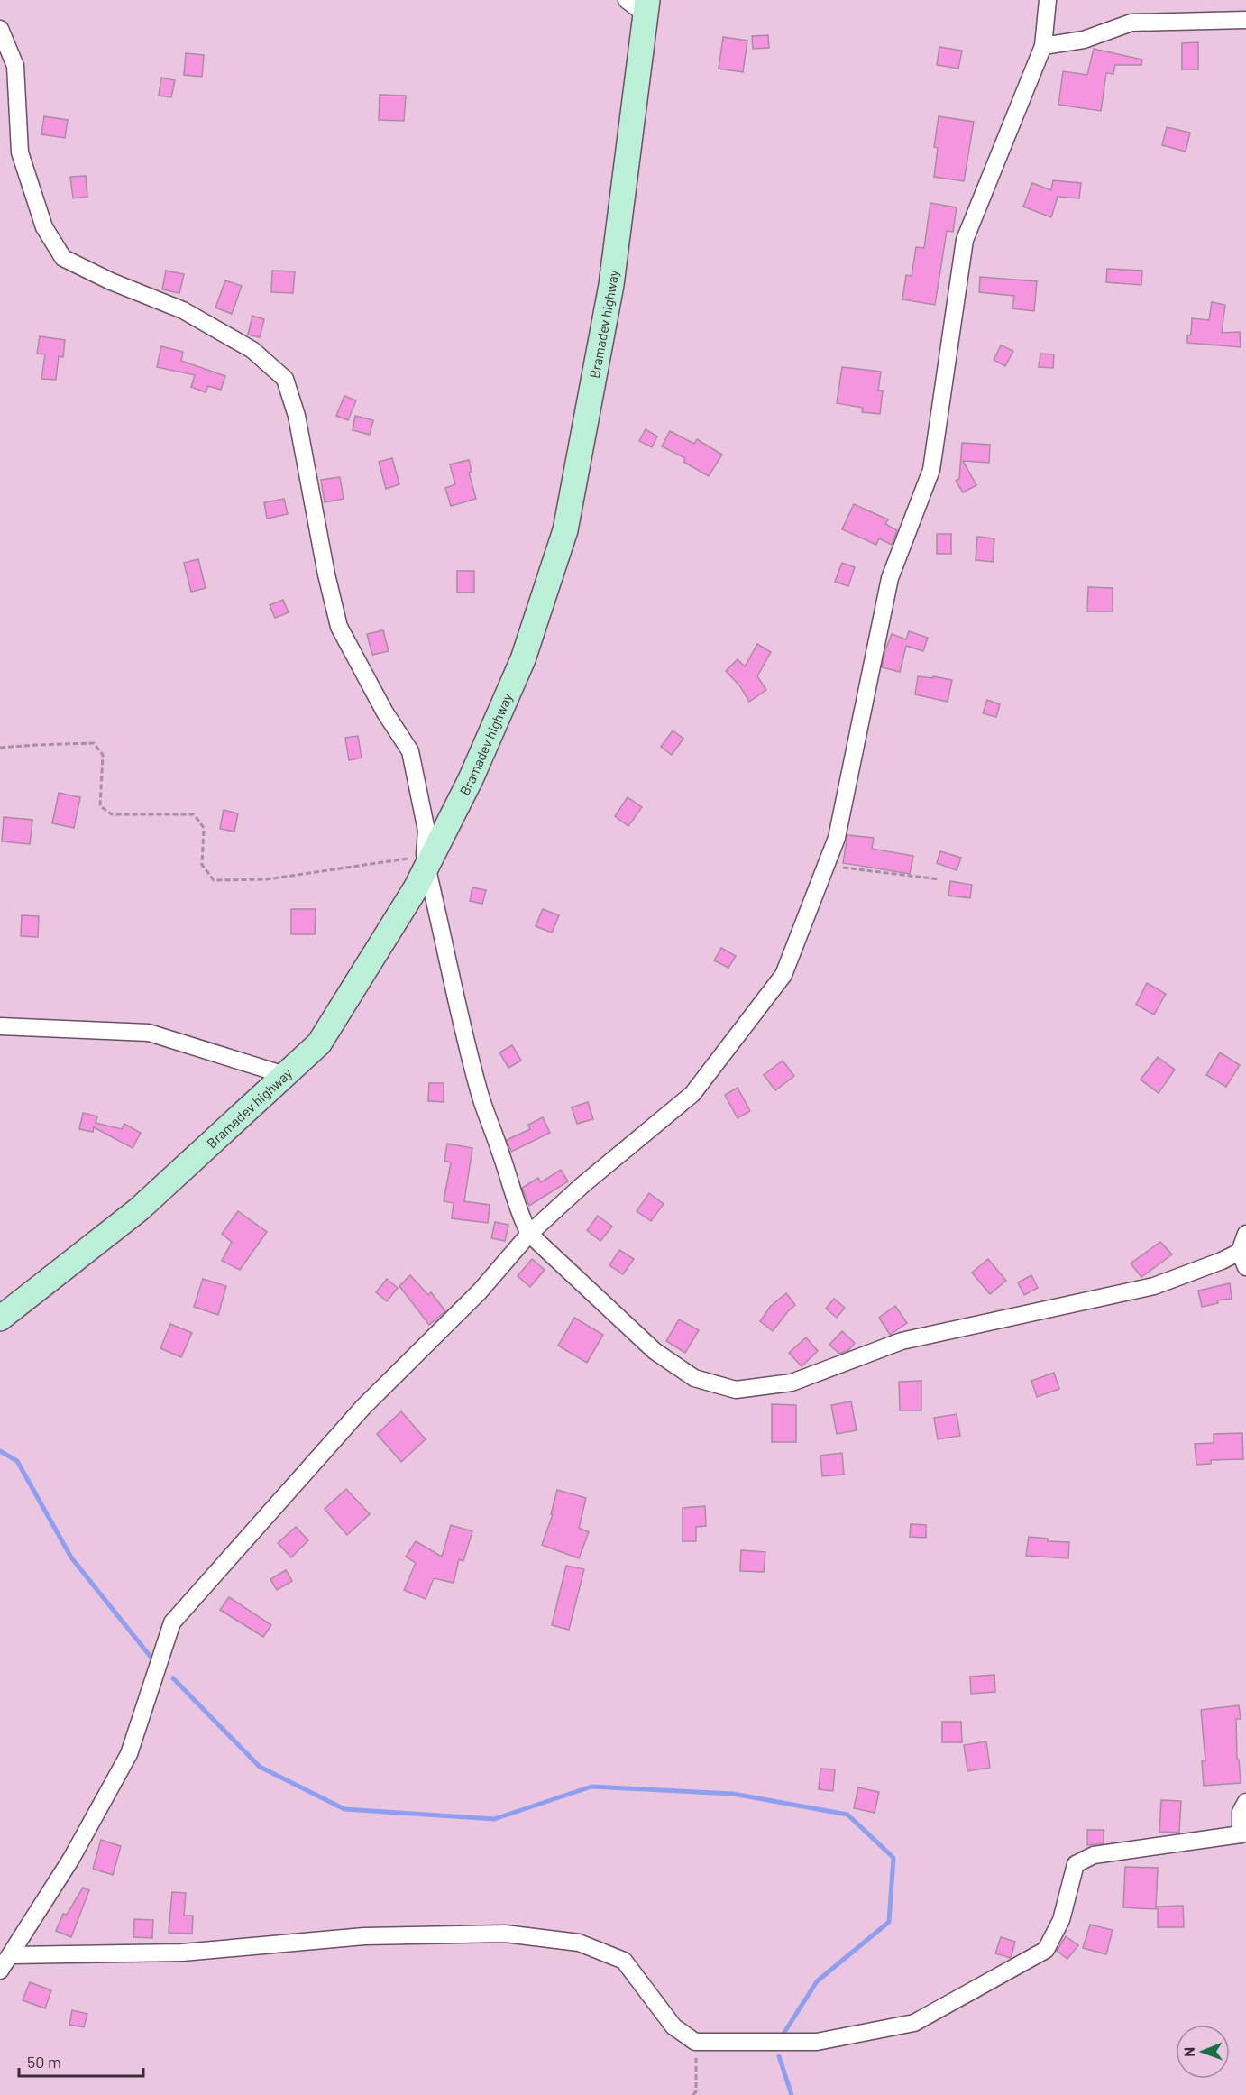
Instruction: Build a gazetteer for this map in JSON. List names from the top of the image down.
{
  "streets": {
    "street": ["Bramadev highway"]
  },
  "scale_bar": "50 m",
  "north": "left"
}
